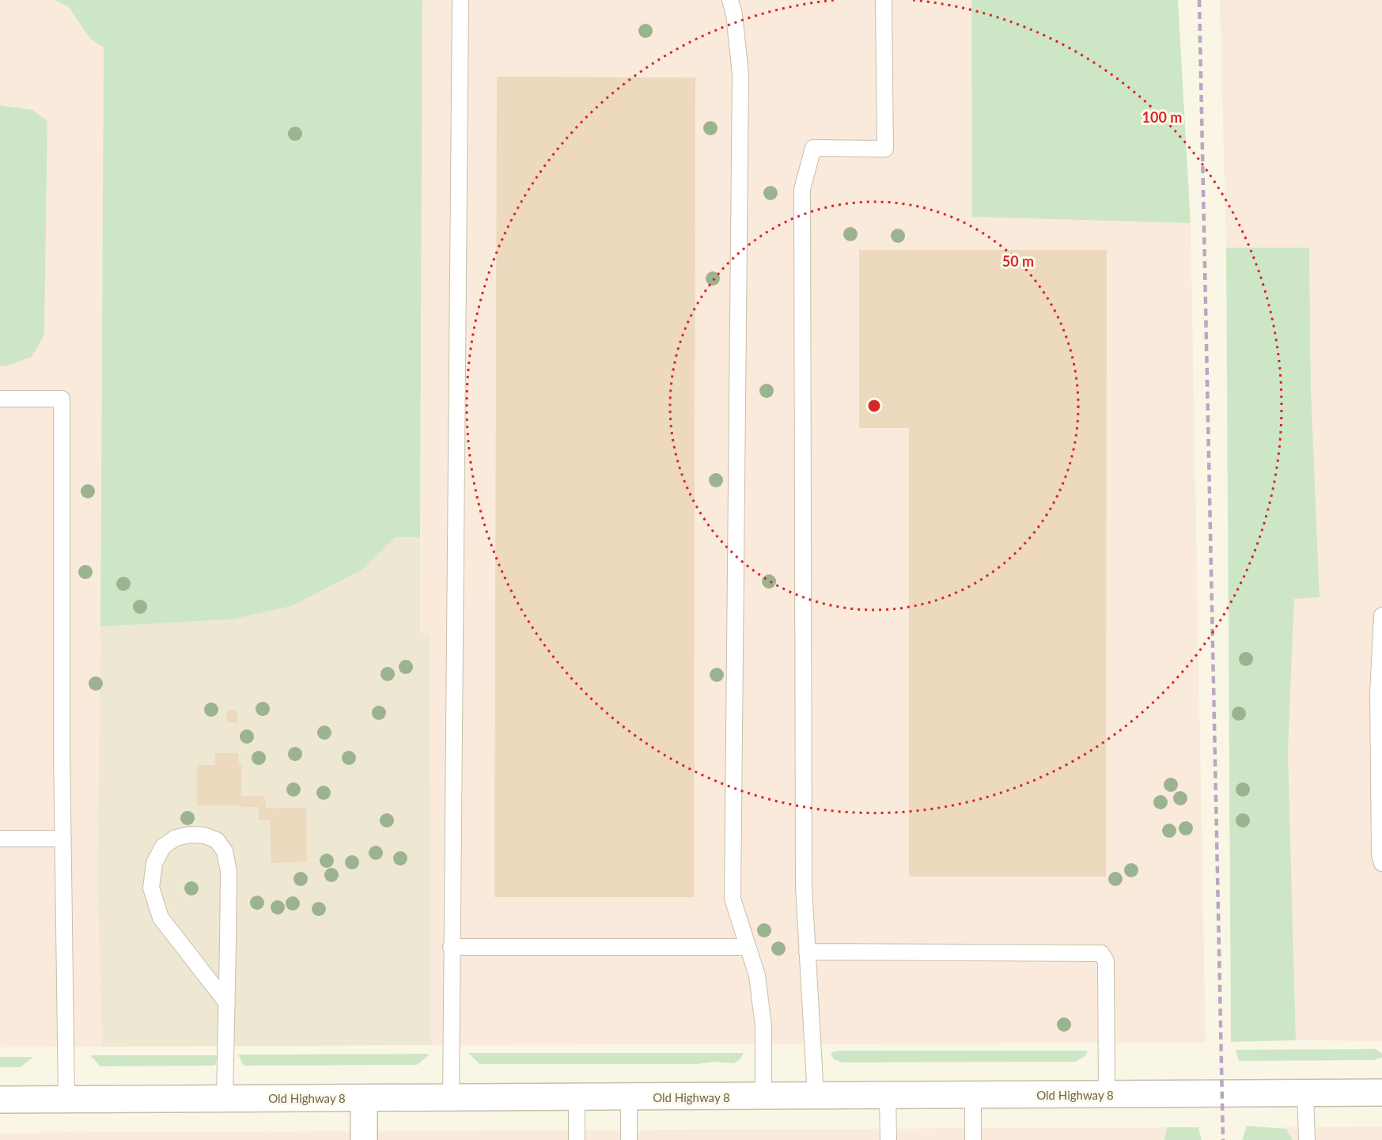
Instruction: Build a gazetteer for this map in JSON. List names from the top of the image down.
{
  "streets": {
    "street": ["Old Highway 8"]
  },
  "rings": ["100 m", "50 m"]
}
